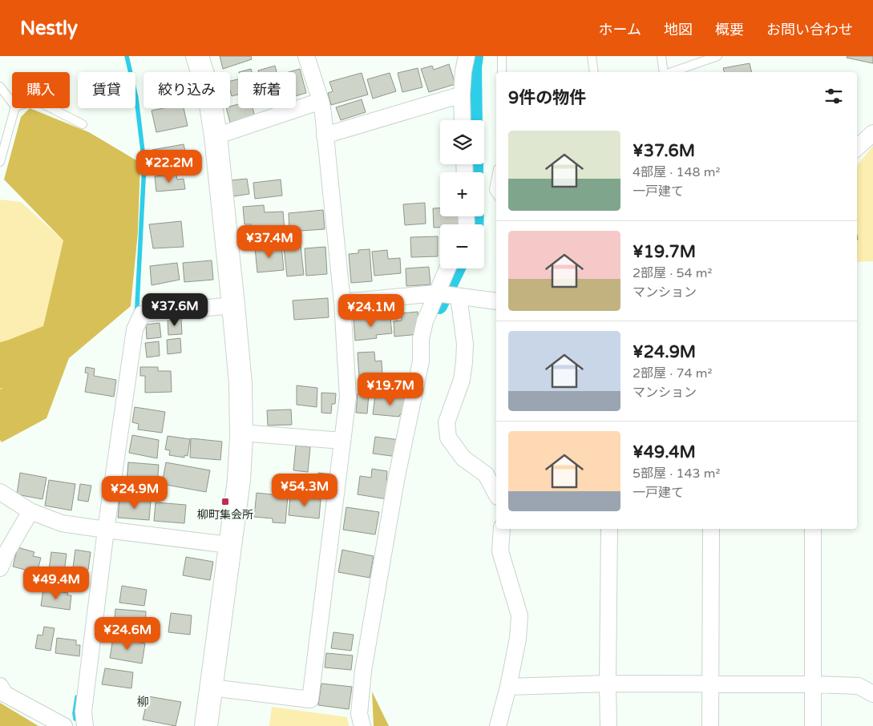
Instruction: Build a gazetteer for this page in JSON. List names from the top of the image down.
{
  "districts": ["柳"],
  "places": {
    "transit": ["柳町集会所"]
  },
  "page": {
    "header": "Nestly",
    "nav": [
      "ホーム",
      "地図",
      "概要",
      "お問い合わせ"
    ],
    "chip": [
      "購入",
      "賃貸",
      "絞り込み",
      "新着"
    ],
    "heading": "9件の物件",
    "map_buttons": ["+", "−"],
    "list": [
      {
        "name": "¥37.6M",
        "note": "4部屋 · 148 m² · 一戸建て"
      },
      {
        "name": "¥19.7M",
        "note": "2部屋 · 54 m² · マンション"
      },
      {
        "name": "¥24.9M",
        "note": "2部屋 · 74 m² · マンション"
      },
      {
        "name": "¥49.4M",
        "note": "5部屋 · 143 m² · 一戸建て"
      }
    ],
    "price": [
      "¥22.2M",
      "¥37.4M",
      "¥37.6M",
      "¥24.1M",
      "¥19.7M",
      "¥54.3M",
      "¥24.9M",
      "¥49.4M",
      "¥24.6M"
    ]
  }
}
